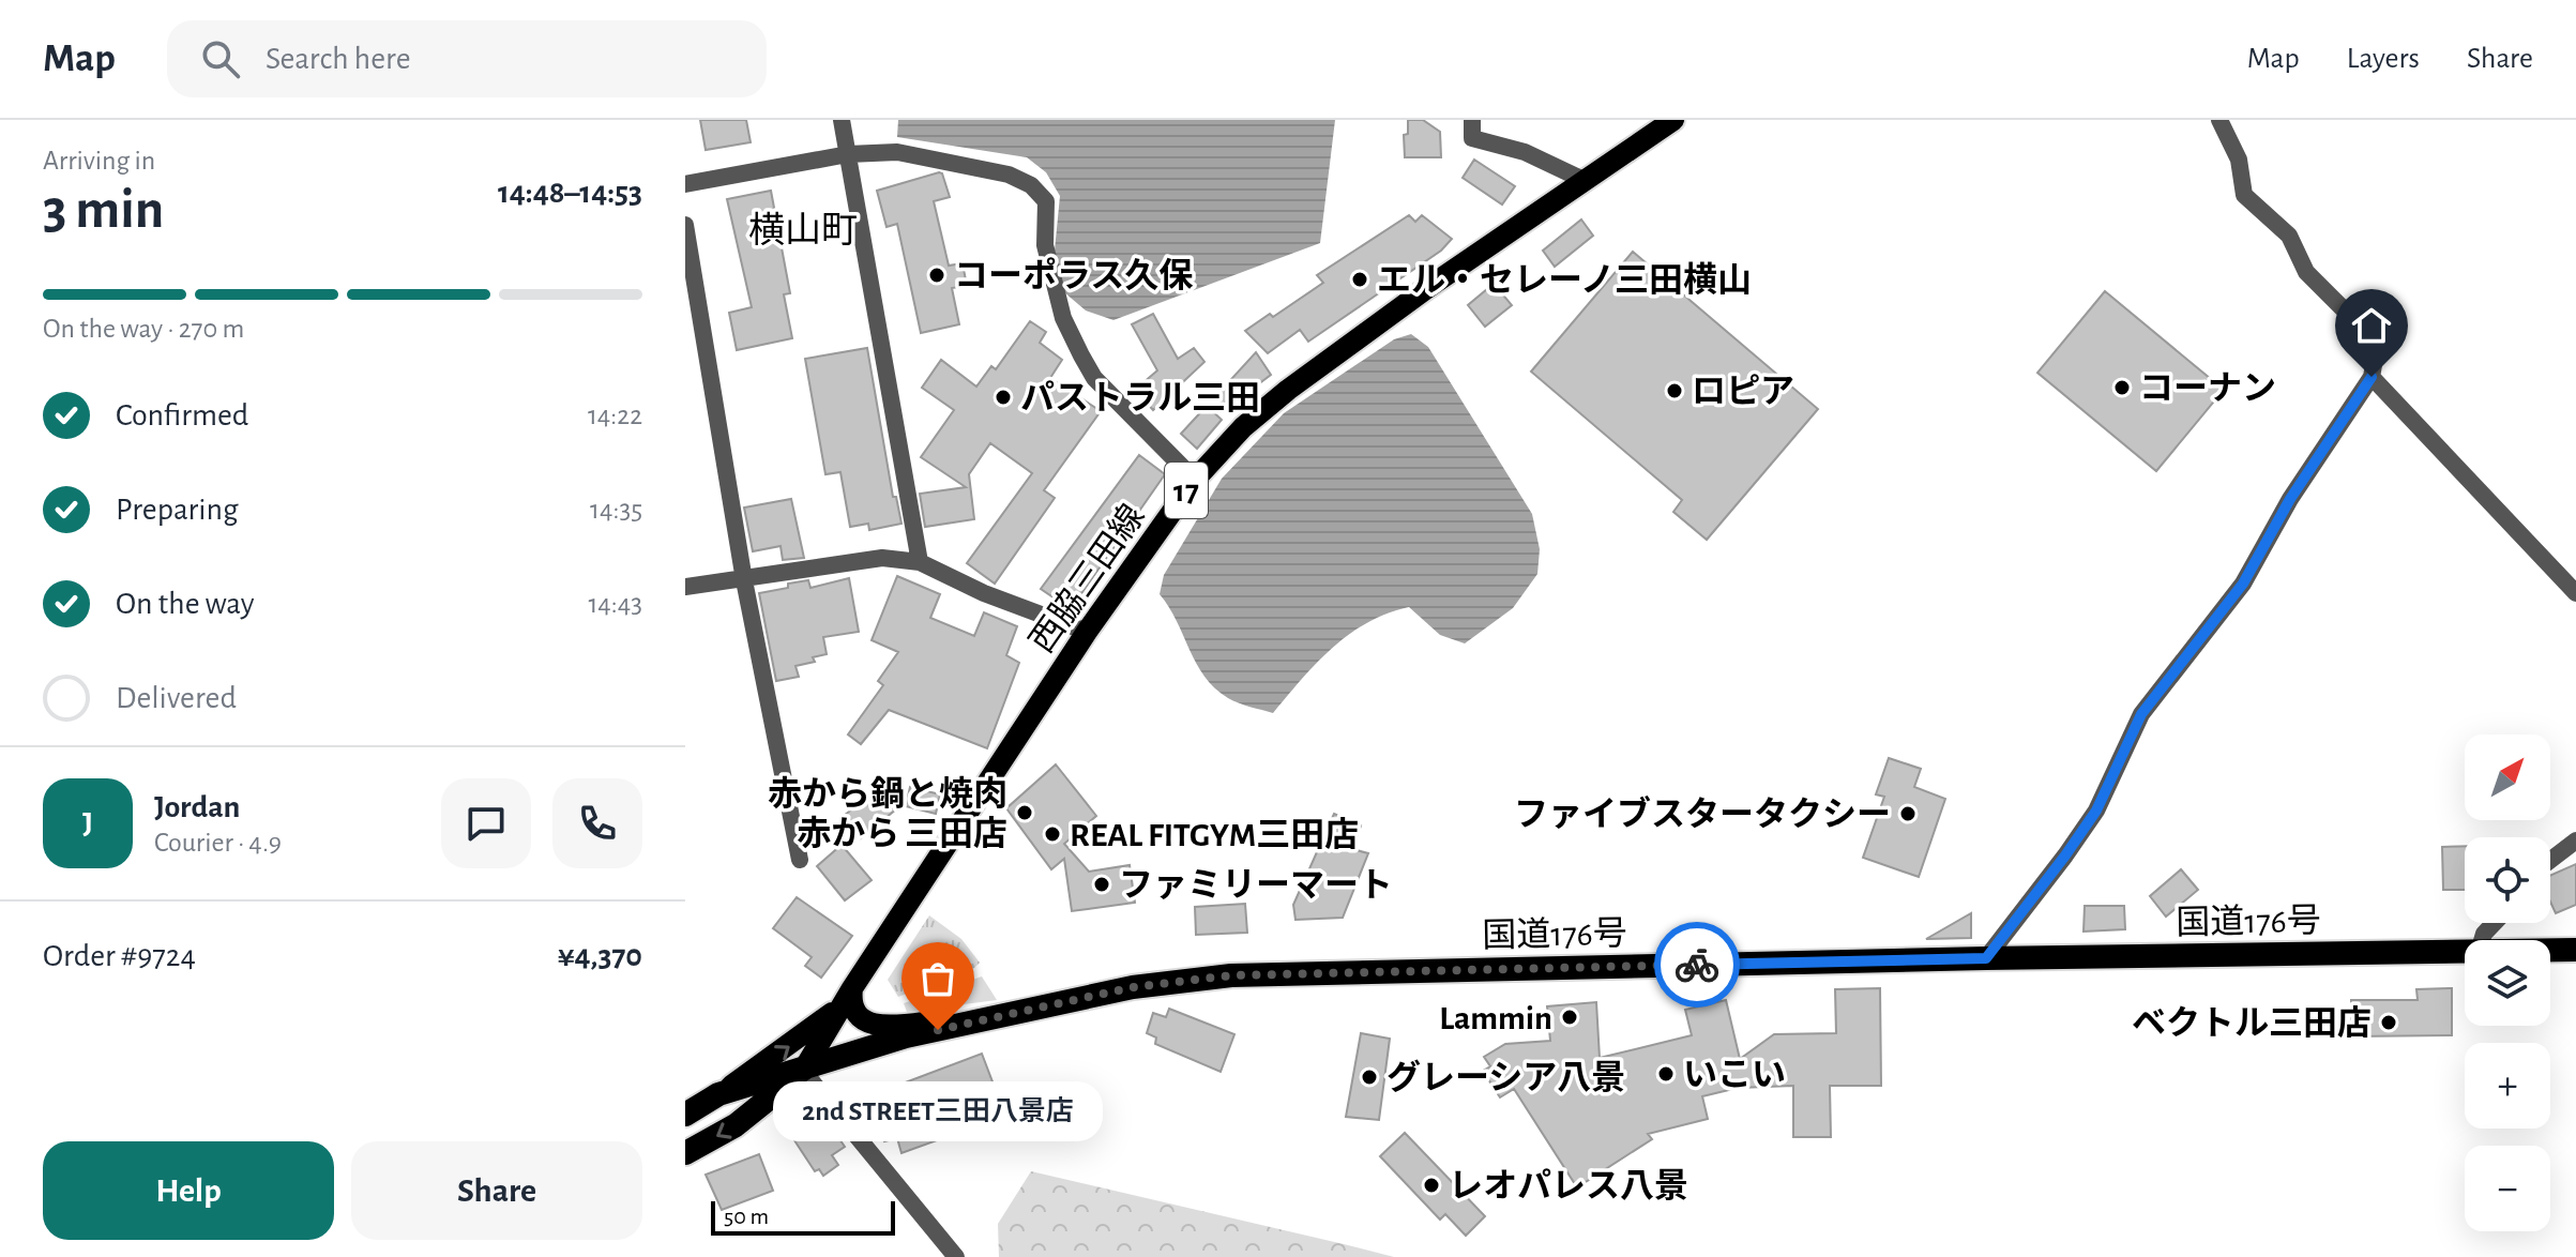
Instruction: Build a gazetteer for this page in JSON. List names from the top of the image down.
{
  "streets": {
    "highway": ["国道176号"],
    "main road": ["17", "西脇三田線"]
  },
  "crossings": [
    ["西脇三田線", "国道176号"]
  ],
  "districts": ["横山町"],
  "places": [
    "コーポラス久保",
    "エル・セレーノ三田横山",
    "コーナン",
    "ロピア",
    "パストラル三田",
    "赤から鍋と焼肉 赤から 三田店",
    "ファイブスタータクシー",
    "REAL FITGYM三田店",
    "ファミリーマート",
    "Lammin",
    "ベクトル三田店",
    "2nd STREET三田八景店",
    "いこい",
    "グレーシア八景",
    "レオパレス八景"
  ],
  "scale_bar": "50 m",
  "north": "top right",
  "page": {
    "header": "Map",
    "search": "Search here",
    "nav": ["Map", "Layers", "Share"],
    "heading": ["3 min", "Arriving in", "14:48–14:53"],
    "panel": [
      "Jordan",
      "Courier · 4.9",
      "Order #9724",
      "¥4,370"
    ],
    "bar": "On the way · 270 m",
    "list": [
      ["Confirmed", "14:22"],
      ["Preparing", "14:35"],
      ["On the way", "14:43"],
      "Delivered"
    ],
    "map_buttons": ["+", "−"],
    "round": "J",
    "bubble": "2nd STREET三田八景店",
    "buttons": ["Help", "Share"],
    "scale": "50 m"
  }
}
